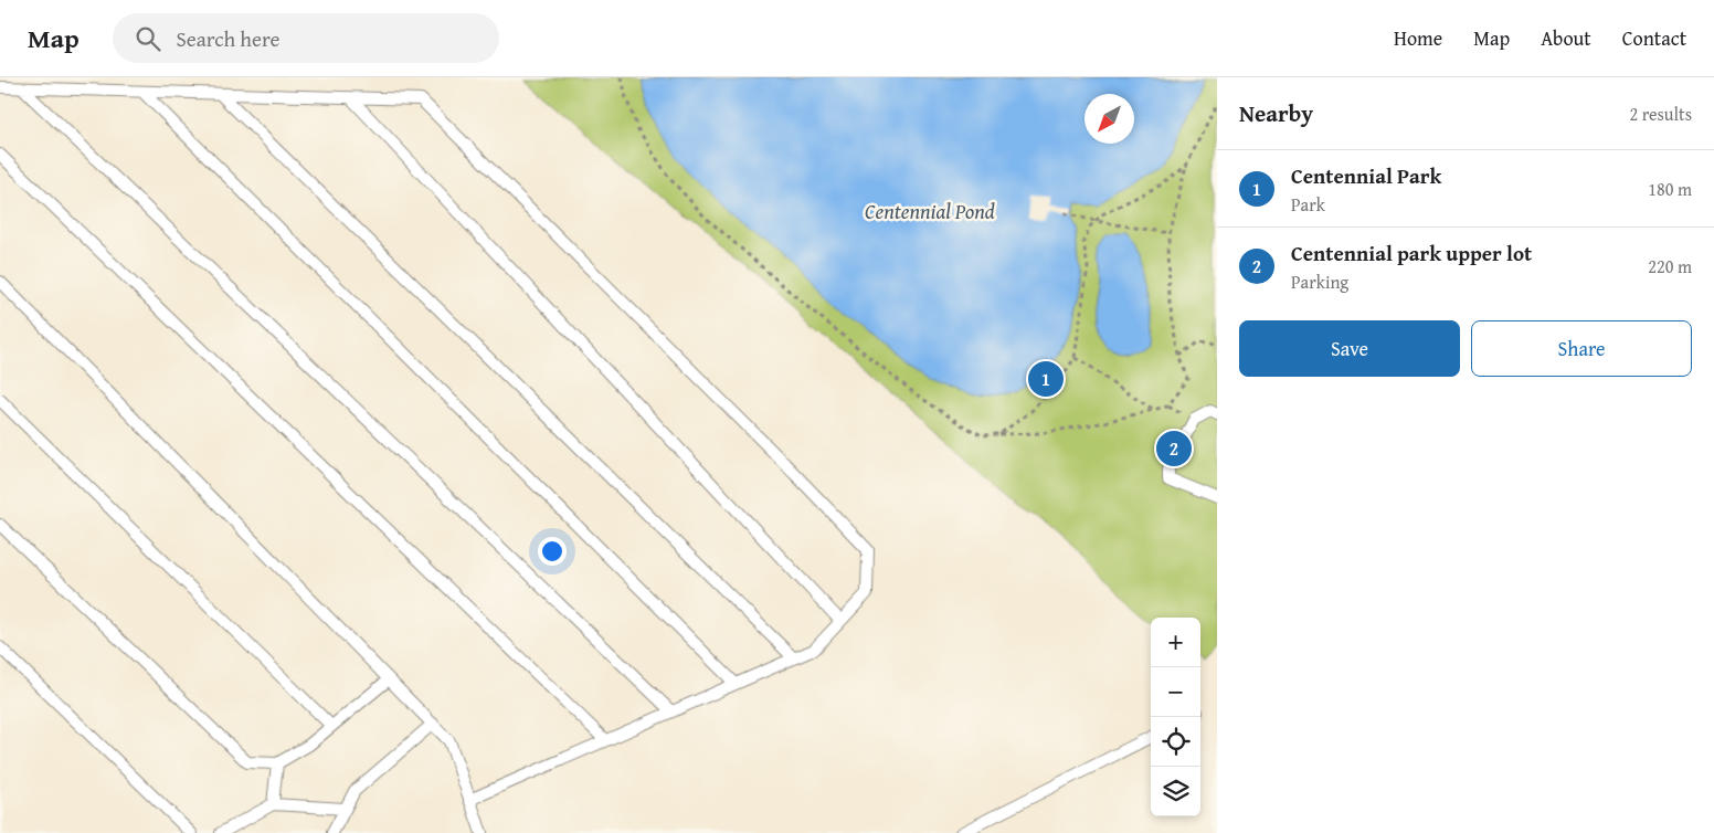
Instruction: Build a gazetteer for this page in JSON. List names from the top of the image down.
{
  "water": ["Centennial Pond"],
  "north": "bottom left",
  "page": {
    "header": "Map",
    "search": "Search here",
    "nav": [
      "Home",
      "Map",
      "About",
      "Contact"
    ],
    "heading": ["Nearby", "2 results"],
    "list": [
      {
        "mark": "1",
        "name": "Centennial Park",
        "note": "Park",
        "value": "180 m"
      },
      {
        "mark": "2",
        "name": "Centennial park upper lot",
        "note": "Parking",
        "value": "220 m"
      }
    ],
    "buttons": ["Save", "Share"],
    "pins": ["1", "2"],
    "map_buttons": ["+", "−"]
  }
}
